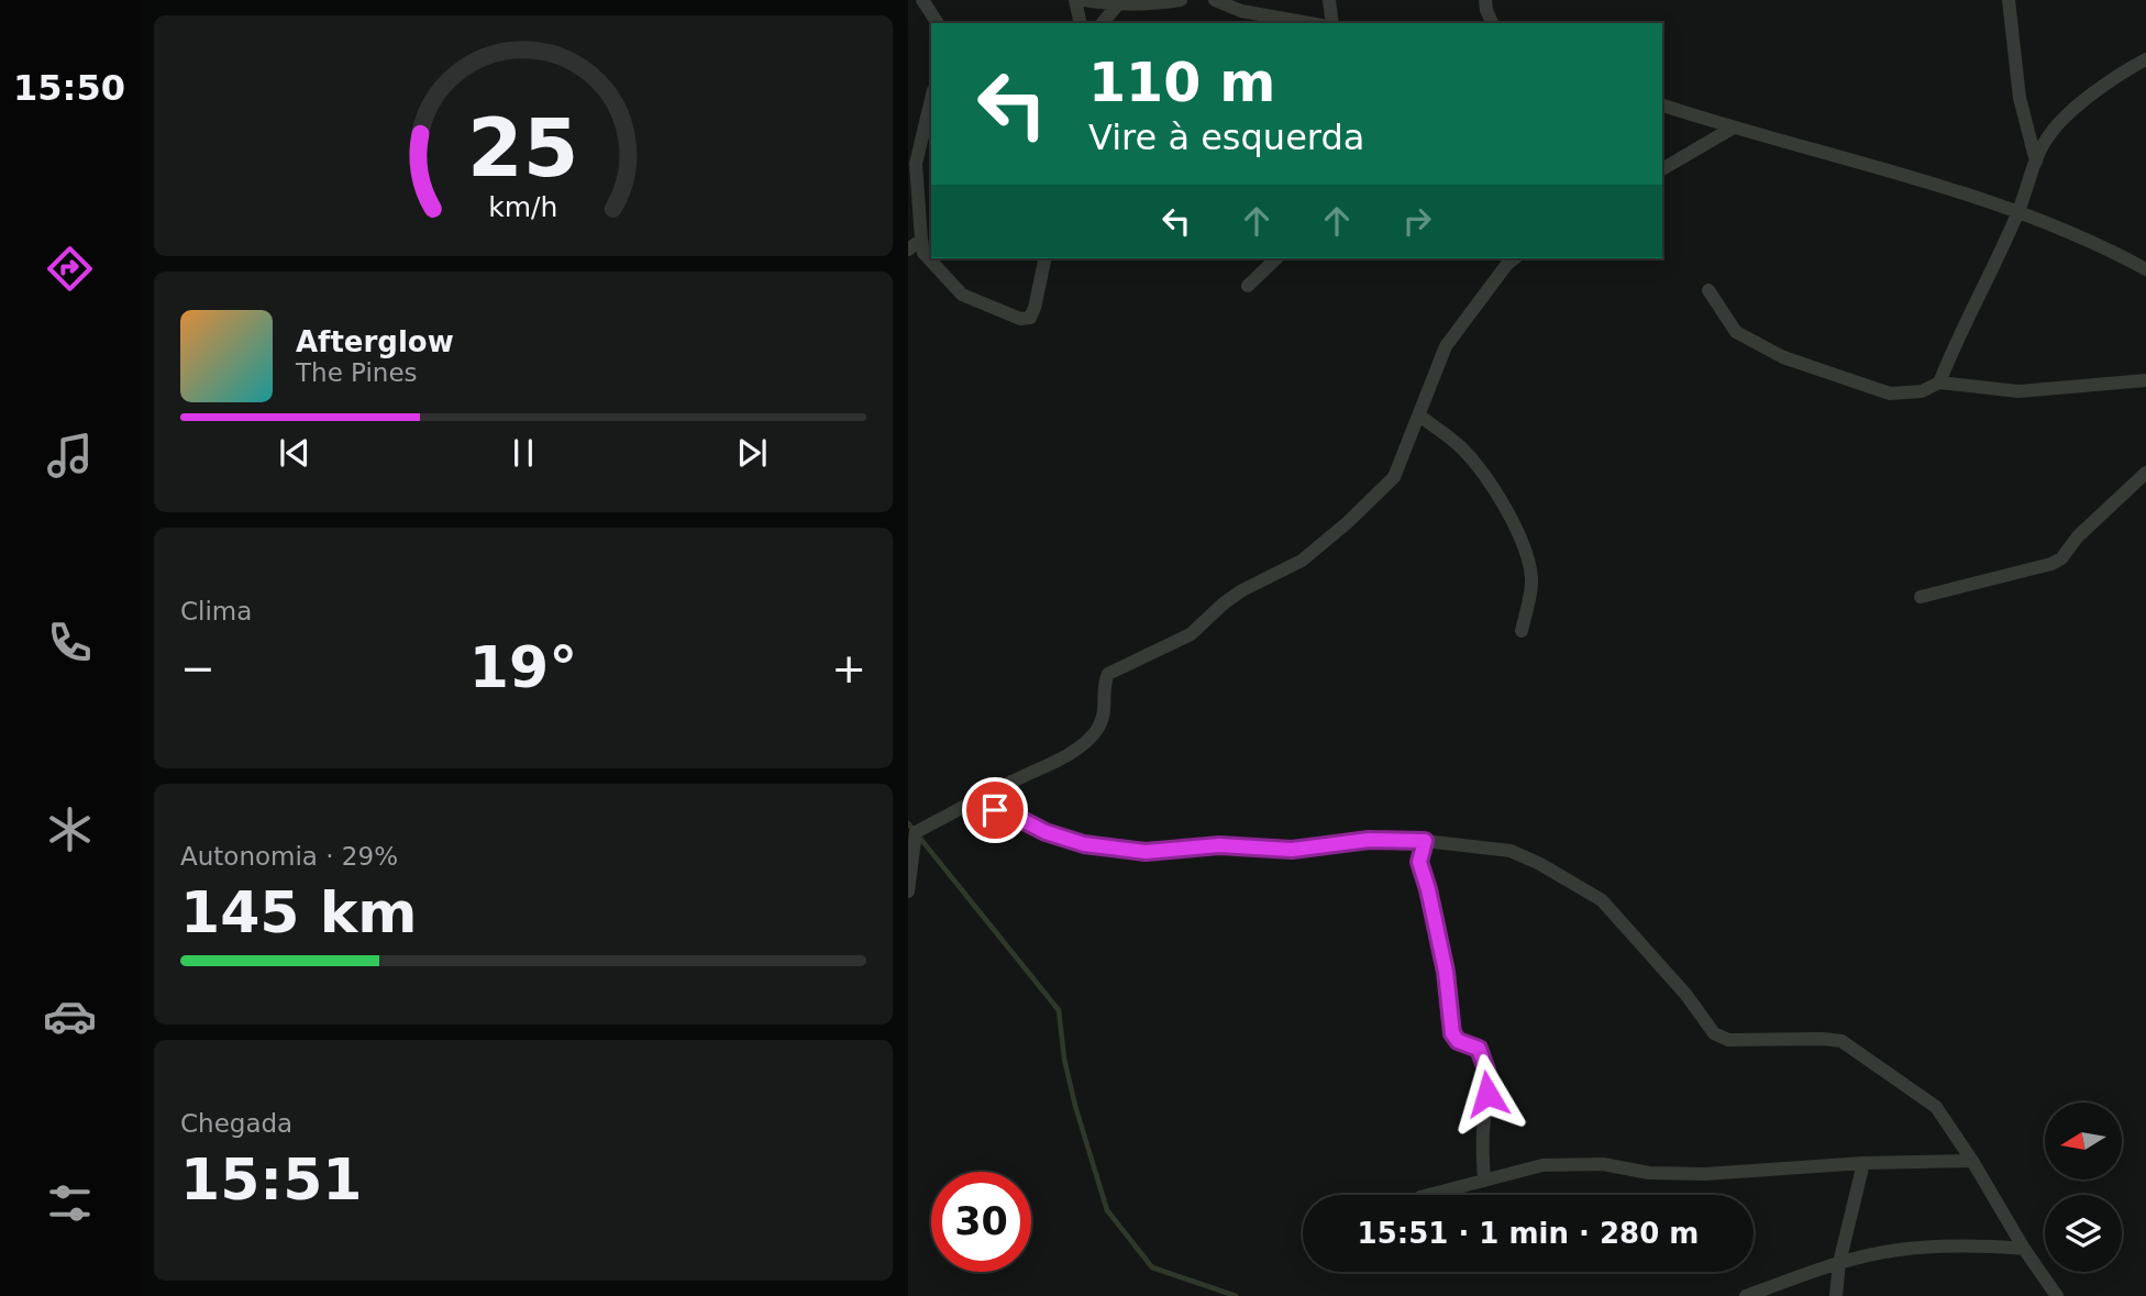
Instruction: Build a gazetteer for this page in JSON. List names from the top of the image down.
{
  "north": "left",
  "page": {
    "tabs": "15:50",
    "turn": ["110 m", "Vire à esquerda"],
    "song": ["Afterglow", "The Pines"],
    "tile": [
      "Clima",
      ["Autonomia · 29%", "145 km"],
      ["Chegada", "15:51"]
    ],
    "heat": ["−", "19°", "+"],
    "limit": "30",
    "trip": "15:51 · 1 min · 280 m",
    "gauge": ["25", "km/h"]
  }
}
